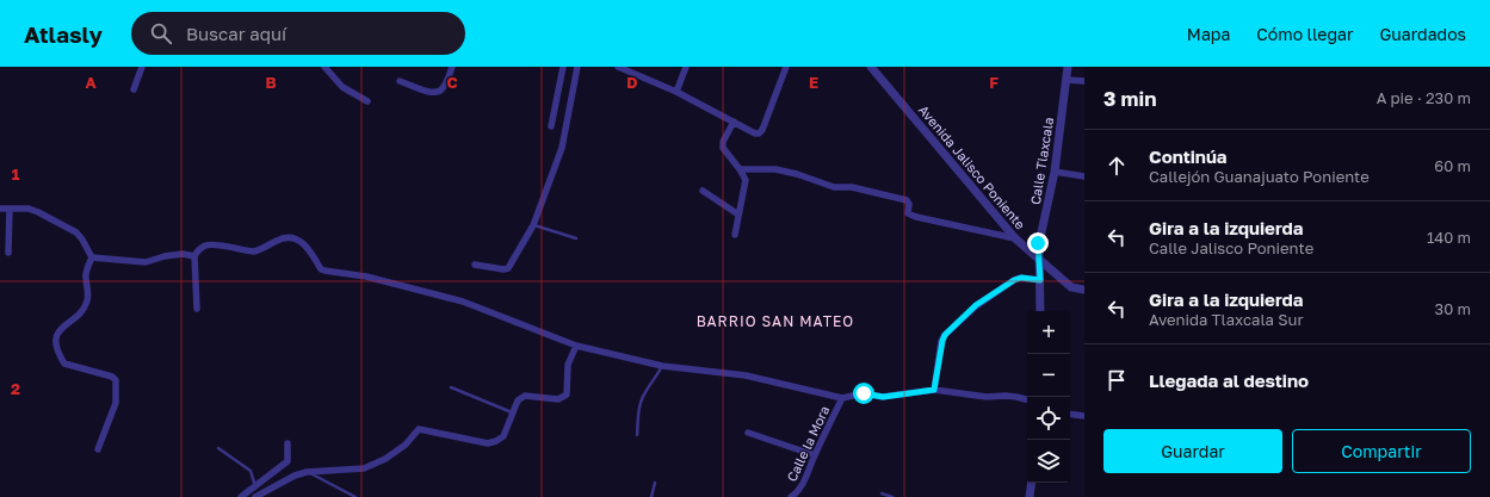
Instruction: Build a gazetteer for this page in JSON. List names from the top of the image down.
{
  "streets": {
    "street": ["Calle Tlaxcala", "Avenida Jalisco Poniente", "Calle la Mora"]
  },
  "crossings": [
    ["Calle Tlaxcala", "Avenida Jalisco Poniente"]
  ],
  "districts": ["BARRIO SAN MATEO"],
  "page": {
    "header": "Atlasly",
    "search": "Buscar aquí",
    "nav": ["Mapa", "Cómo llegar", "Guardados"],
    "heading": ["3 min", "A pie · 230 m"],
    "list": [
      ["Continúa", "Callejón Guanajuato Poniente", "60 m"],
      ["Gira a la izquierda", "Calle Jalisco Poniente", "140 m"],
      ["Gira a la izquierda", "Avenida Tlaxcala Sur", "30 m"],
      "Llegada al destino"
    ],
    "map_buttons": ["+", "−"],
    "buttons": ["Guardar", "Compartir"]
  },
  "grid": {
    "columns": [
      "A",
      "B",
      "C",
      "D",
      "E",
      "F"
    ],
    "rows": ["1", "2"]
  }
}
